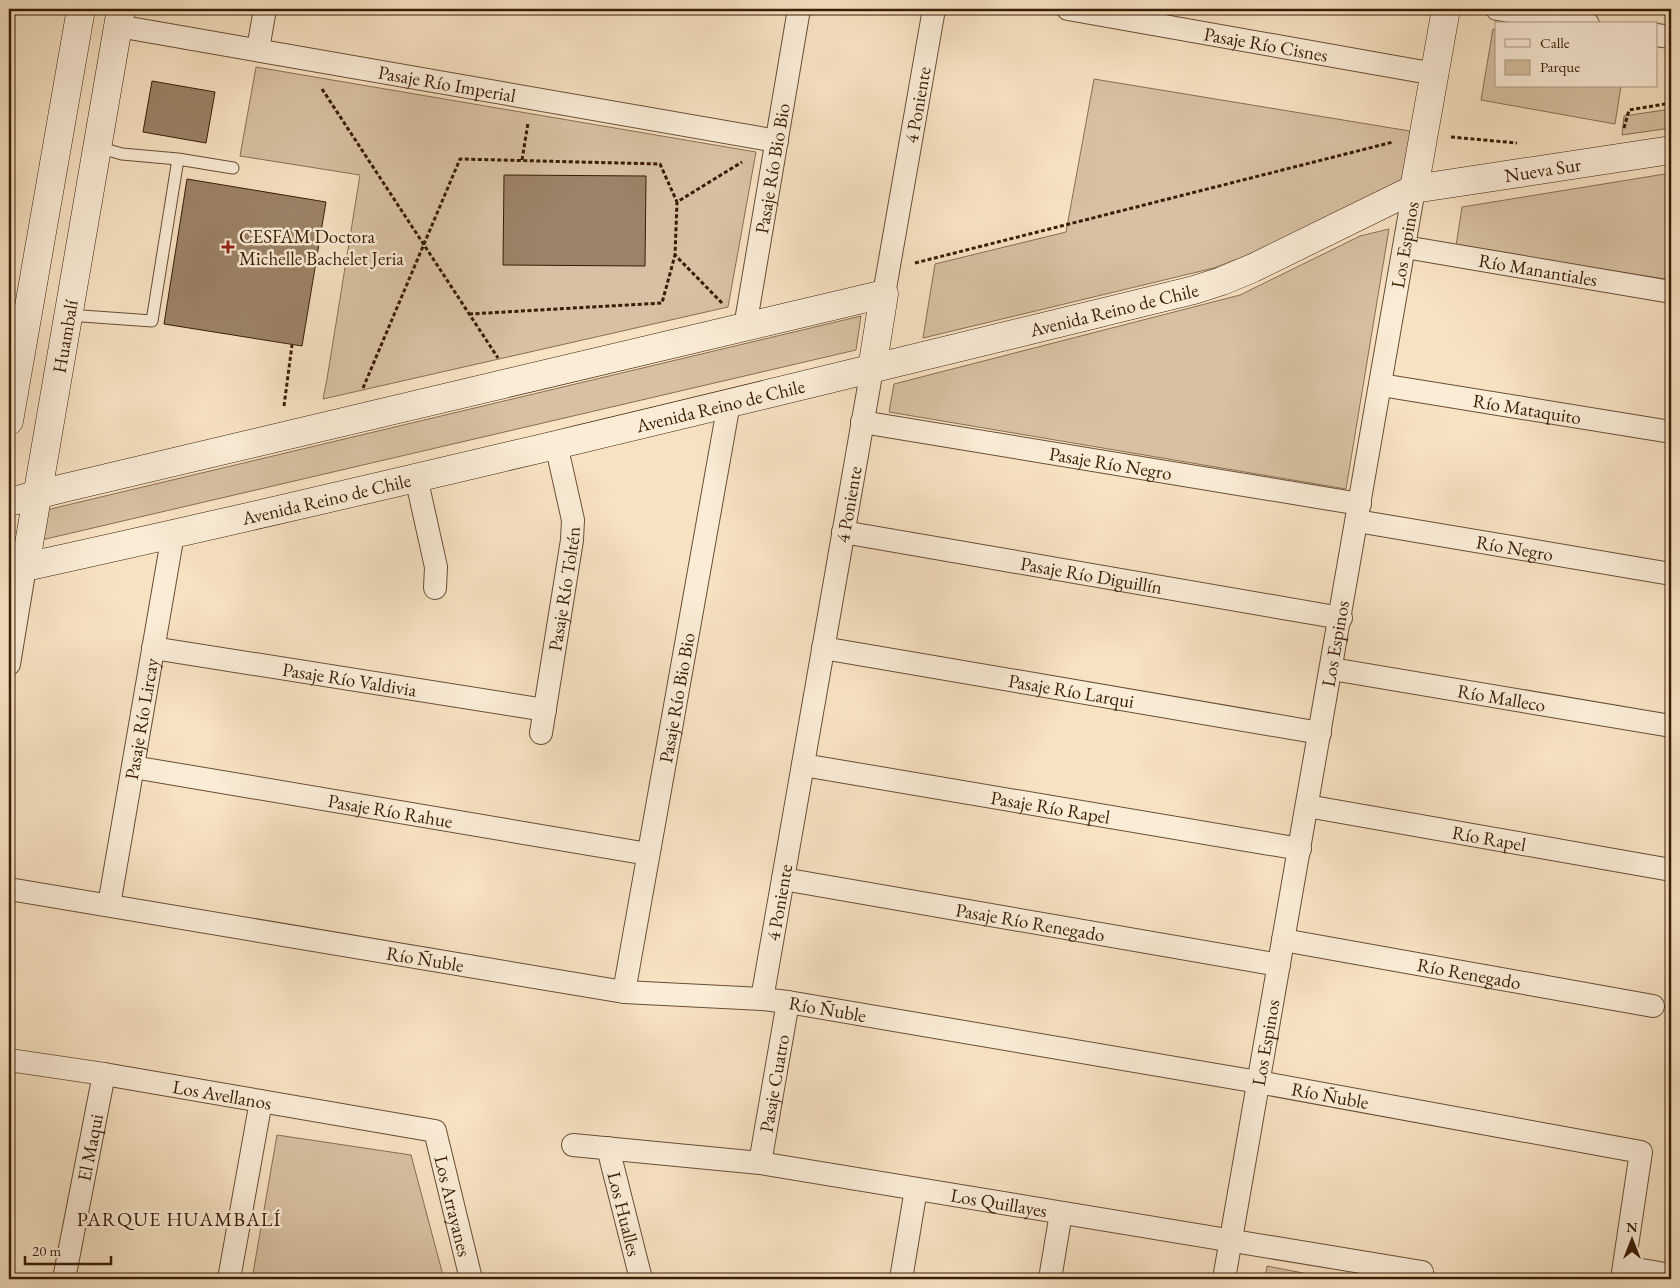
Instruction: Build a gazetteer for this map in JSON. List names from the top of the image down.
{
  "streets": {
    "street": [
      "Pasaje Río Cisnes",
      "Pasaje Río Imperial",
      "4 Poniente",
      "Pasaje Río Bio Bio",
      "Nueva Sur",
      "Los Espinos",
      "Río Manantiales",
      "Avenida Reino de Chile",
      "Huambalí",
      "Río Mataquito",
      "Pasaje Río Negro",
      "Río Negro",
      "Pasaje Río Diguillín",
      "Pasaje Río Toltén",
      "Pasaje Río Valdivia",
      "Pasaje Río Larqui",
      "Río Malleco",
      "Pasaje Río Lircay",
      "Pasaje Río Rapel",
      "Pasaje Río Rahue",
      "Río Rapel",
      "Pasaje Río Renegado",
      "Río Ñuble",
      "Río Renegado",
      "Pasaje Cuatro",
      "Los Avellanos",
      "El Maqui",
      "Los Quillayes",
      "Los Arrayanes",
      "Los Hualles"
    ]
  },
  "crossings": [
    ["Pasaje Río Cisnes", "Los Espinos"],
    ["Pasaje Río Imperial", "Pasaje Río Bio Bio"],
    ["Pasaje Río Imperial", "Huambalí"],
    ["4 Poniente", "Avenida Reino de Chile"],
    ["4 Poniente", "Pasaje Río Negro"],
    ["4 Poniente", "Pasaje Río Diguillín"],
    ["4 Poniente", "Pasaje Río Larqui"],
    ["4 Poniente", "Pasaje Río Rapel"],
    ["4 Poniente", "Pasaje Río Renegado"],
    ["4 Poniente", "Río Ñuble"],
    ["Pasaje Río Bio Bio", "Avenida Reino de Chile"],
    ["Pasaje Río Bio Bio", "Pasaje Río Rahue"],
    ["Pasaje Río Bio Bio", "Río Ñuble"],
    ["Nueva Sur", "Los Espinos"],
    ["Nueva Sur", "Avenida Reino de Chile"],
    ["Los Espinos", "Río Manantiales"],
    ["Los Espinos", "Avenida Reino de Chile"],
    ["Los Espinos", "Río Mataquito"],
    ["Los Espinos", "Pasaje Río Negro"],
    ["Los Espinos", "Río Negro"],
    ["Los Espinos", "Pasaje Río Diguillín"],
    ["Los Espinos", "Pasaje Río Larqui"],
    ["Los Espinos", "Río Malleco"],
    ["Los Espinos", "Pasaje Río Rapel"],
    ["Los Espinos", "Río Rapel"],
    ["Los Espinos", "Pasaje Río Renegado"],
    ["Los Espinos", "Río Ñuble"],
    ["Los Espinos", "Río Renegado"],
    ["Los Espinos", "Los Quillayes"],
    ["Avenida Reino de Chile", "Huambalí"],
    ["Avenida Reino de Chile", "Pasaje Río Toltén"],
    ["Avenida Reino de Chile", "Pasaje Río Lircay"],
    ["Pasaje Río Negro", "Río Negro"],
    ["Pasaje Río Toltén", "Pasaje Río Valdivia"],
    ["Pasaje Río Valdivia", "Pasaje Río Lircay"],
    ["Pasaje Río Lircay", "Pasaje Río Rahue"],
    ["Pasaje Río Lircay", "Río Ñuble"],
    ["Río Ñuble", "Pasaje Cuatro"],
    ["Pasaje Cuatro", "Los Quillayes"],
    ["Los Avellanos", "El Maqui"],
    ["Los Avellanos", "Los Arrayanes"],
    ["Los Quillayes", "Los Hualles"]
  ],
  "districts": ["PARQUE HUAMBALÍ"],
  "places": {
    "health": ["CESFAM Doctora Michelle Bachelet Jeria"]
  },
  "legend": ["Calle", "Parque"],
  "scale_bar": "20 m",
  "north": "top"
}
